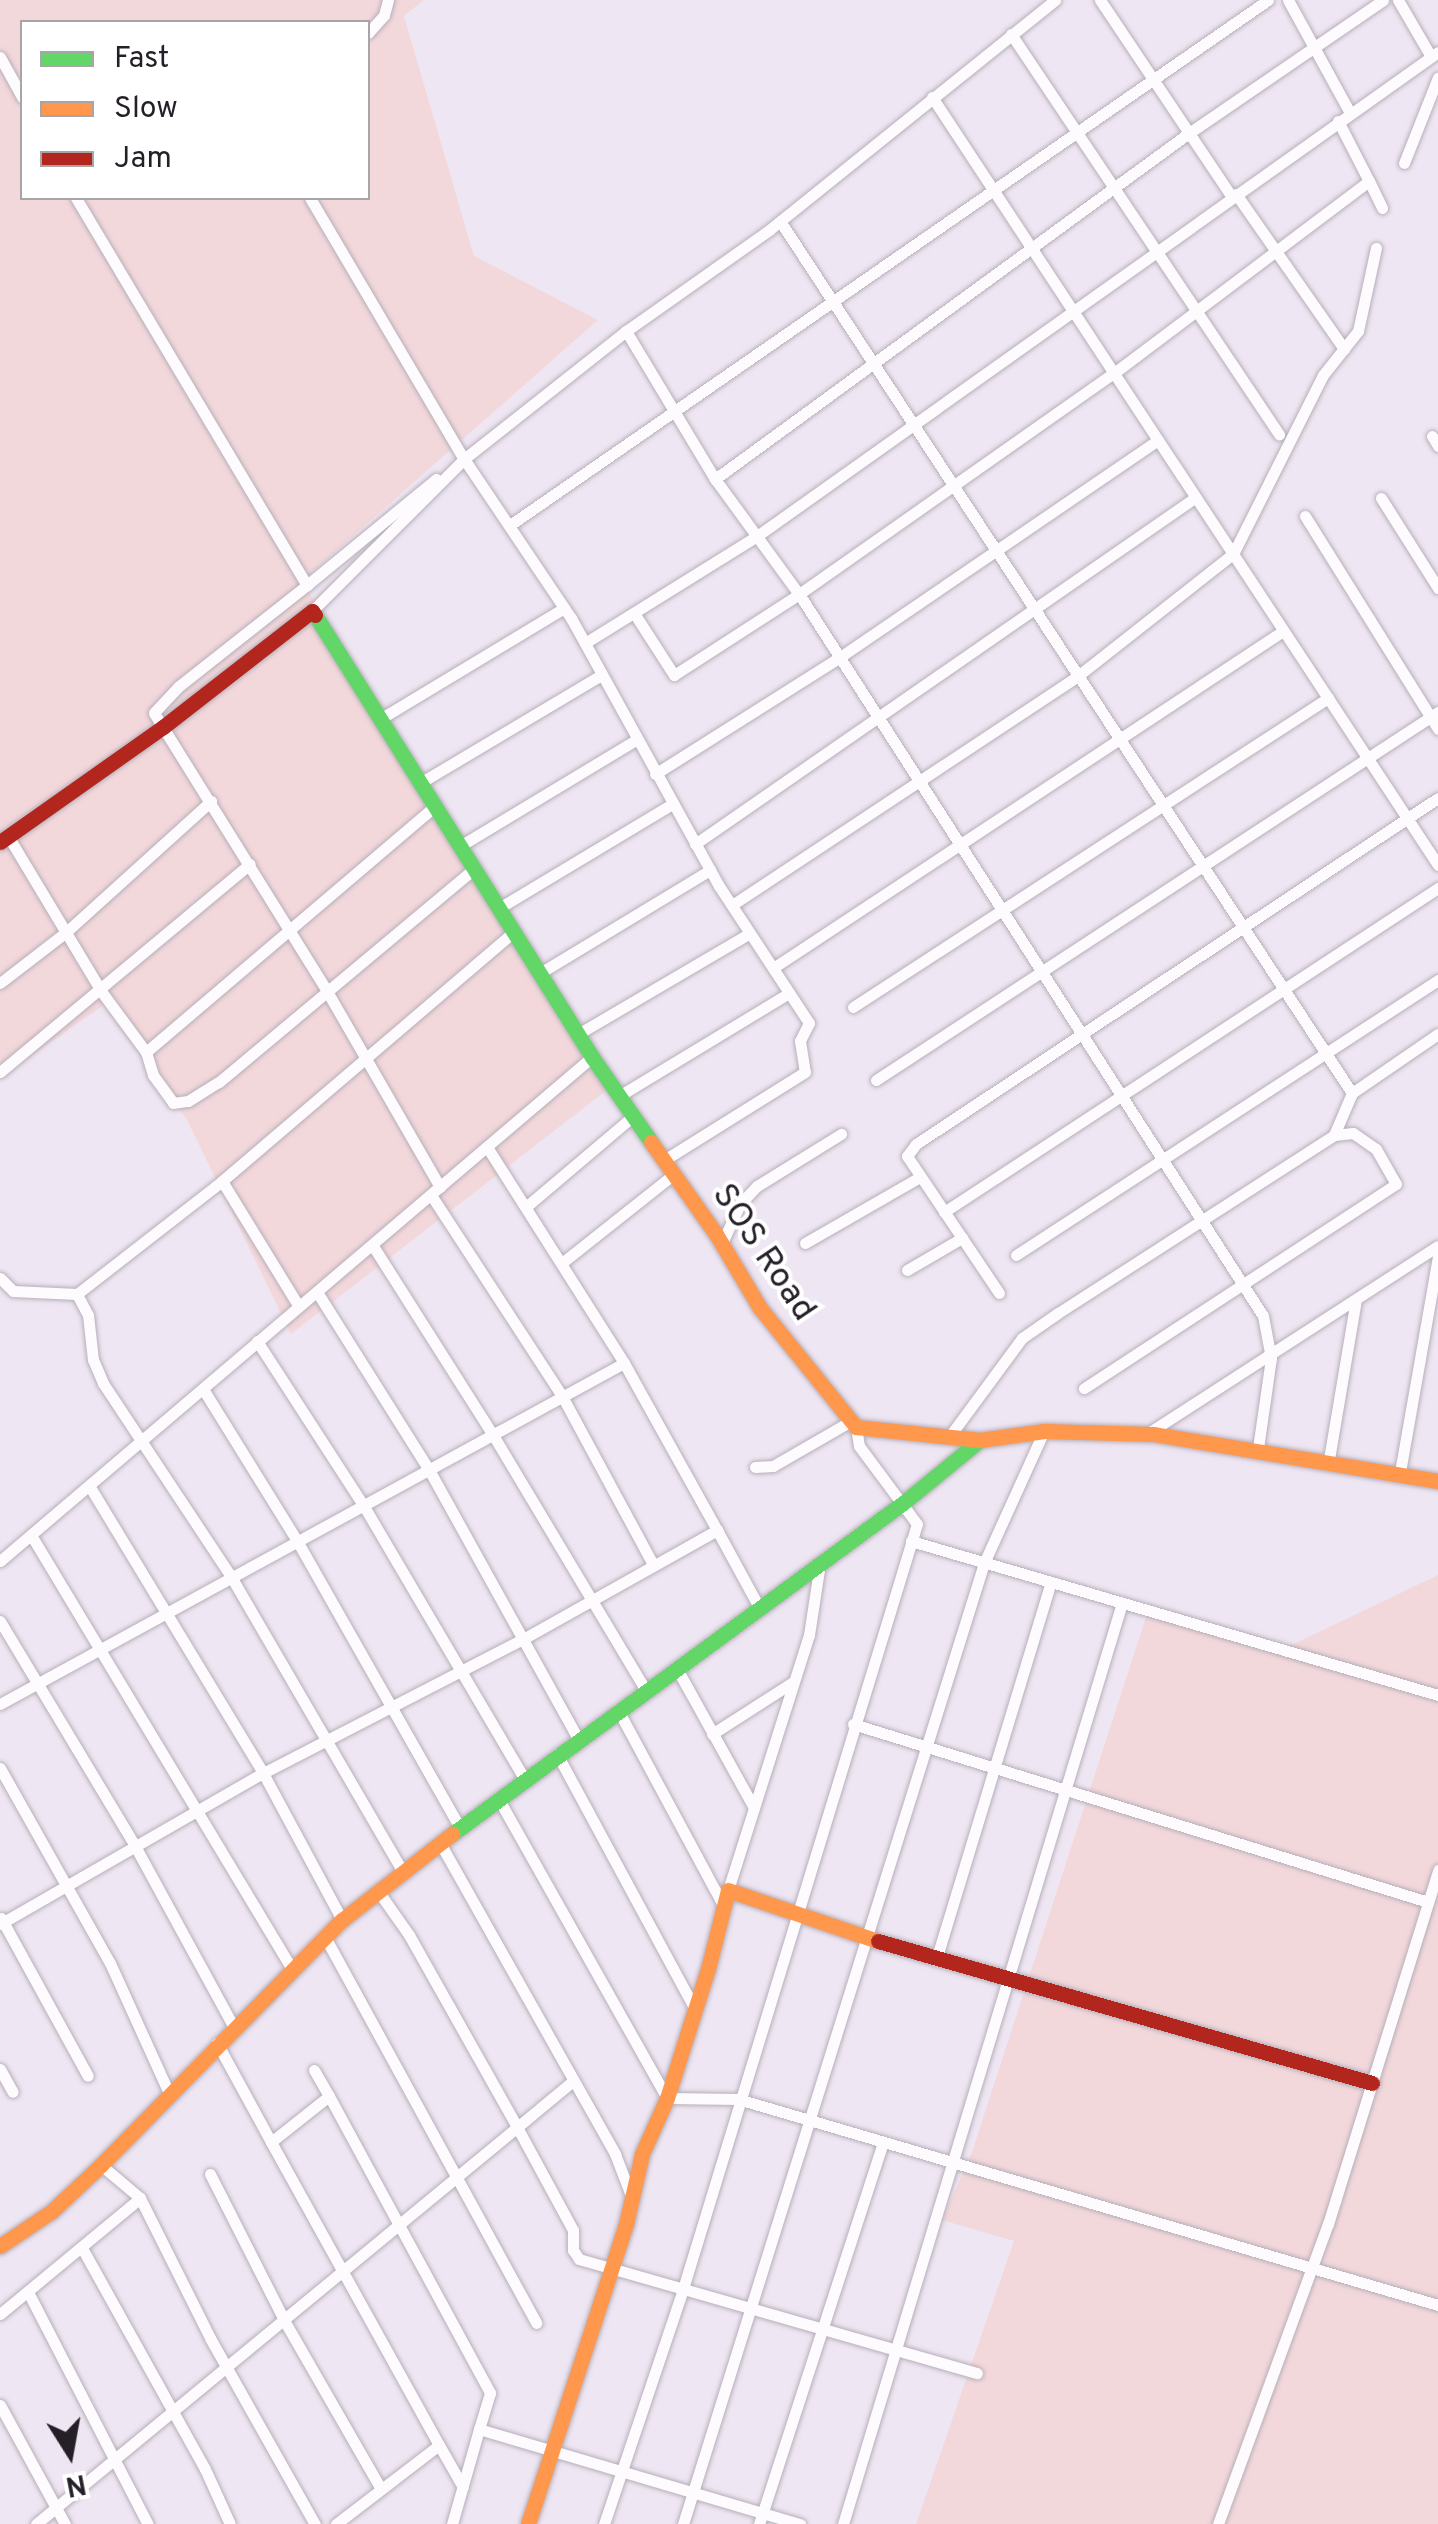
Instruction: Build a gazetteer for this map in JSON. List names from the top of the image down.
{
  "streets": {
    "street": ["SOS Road"]
  },
  "legend": ["Fast", "Slow", "Jam"],
  "north": "bottom"
}
